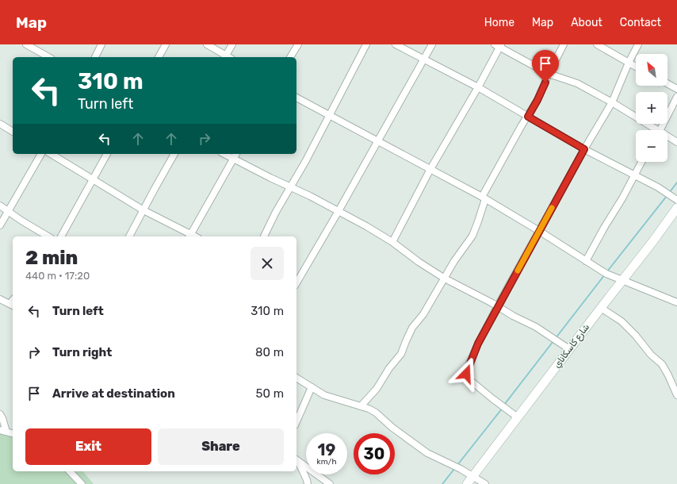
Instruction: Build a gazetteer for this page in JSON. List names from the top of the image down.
{
  "streets": {
    "street": ["شارع كاسكاناي"]
  },
  "north": "top left",
  "page": {
    "header": "Map",
    "nav": [
      "Home",
      "Map",
      "About",
      "Contact"
    ],
    "map_buttons": ["+", "−"],
    "turn": ["310 m", "Turn left"],
    "heading": ["2 min", "440 m · 17:20"],
    "list": [
      {
        "name": "Turn left",
        "value": "310 m"
      },
      {
        "name": "Turn right",
        "value": "80 m"
      },
      {
        "name": "Arrive at destination",
        "value": "50 m"
      }
    ],
    "buttons": ["Exit", "Share"],
    "speed": "19 km/h",
    "limit": "30"
  }
}
